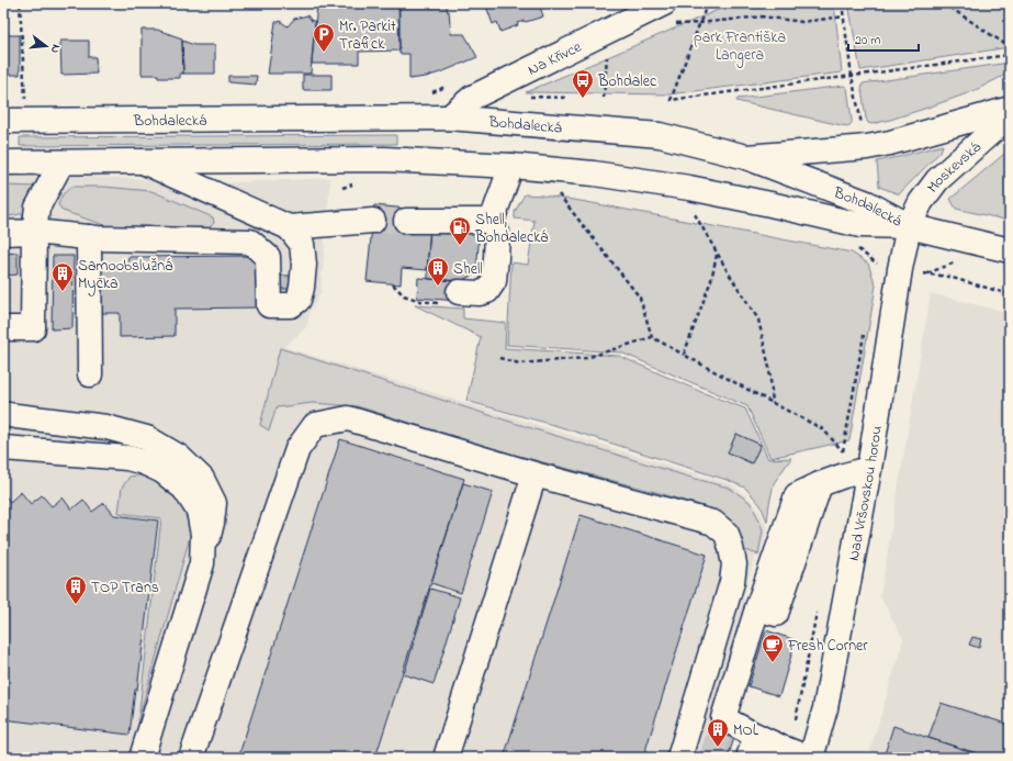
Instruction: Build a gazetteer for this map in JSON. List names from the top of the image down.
{
  "streets": {
    "main road": [
      "Na Křivce",
      "Bohdalecká",
      "Moskevská",
      "Nad Vršovskou horou"
    ]
  },
  "crossings": [
    ["Na Křivce", "Bohdalecká"],
    ["Bohdalecká", "Moskevská"],
    ["Bohdalecká", "Nad Vršovskou horou"],
    ["Moskevská", "Nad Vršovskou horou"]
  ],
  "parks": ["park Františka Langera"],
  "places": {
    "parking": ["Mr. Parkit Trafick"],
    "bus stop": ["Bohdalec"],
    "fuel station": ["Shell, Bohdalecká"],
    "building": [
      "Shell",
      "Samoobslužná Myčka",
      "TOP Trans",
      "MOL"
    ],
    "cafe": ["Fresh Corner"]
  },
  "scale_bar": "20 m",
  "north": "right"
}
